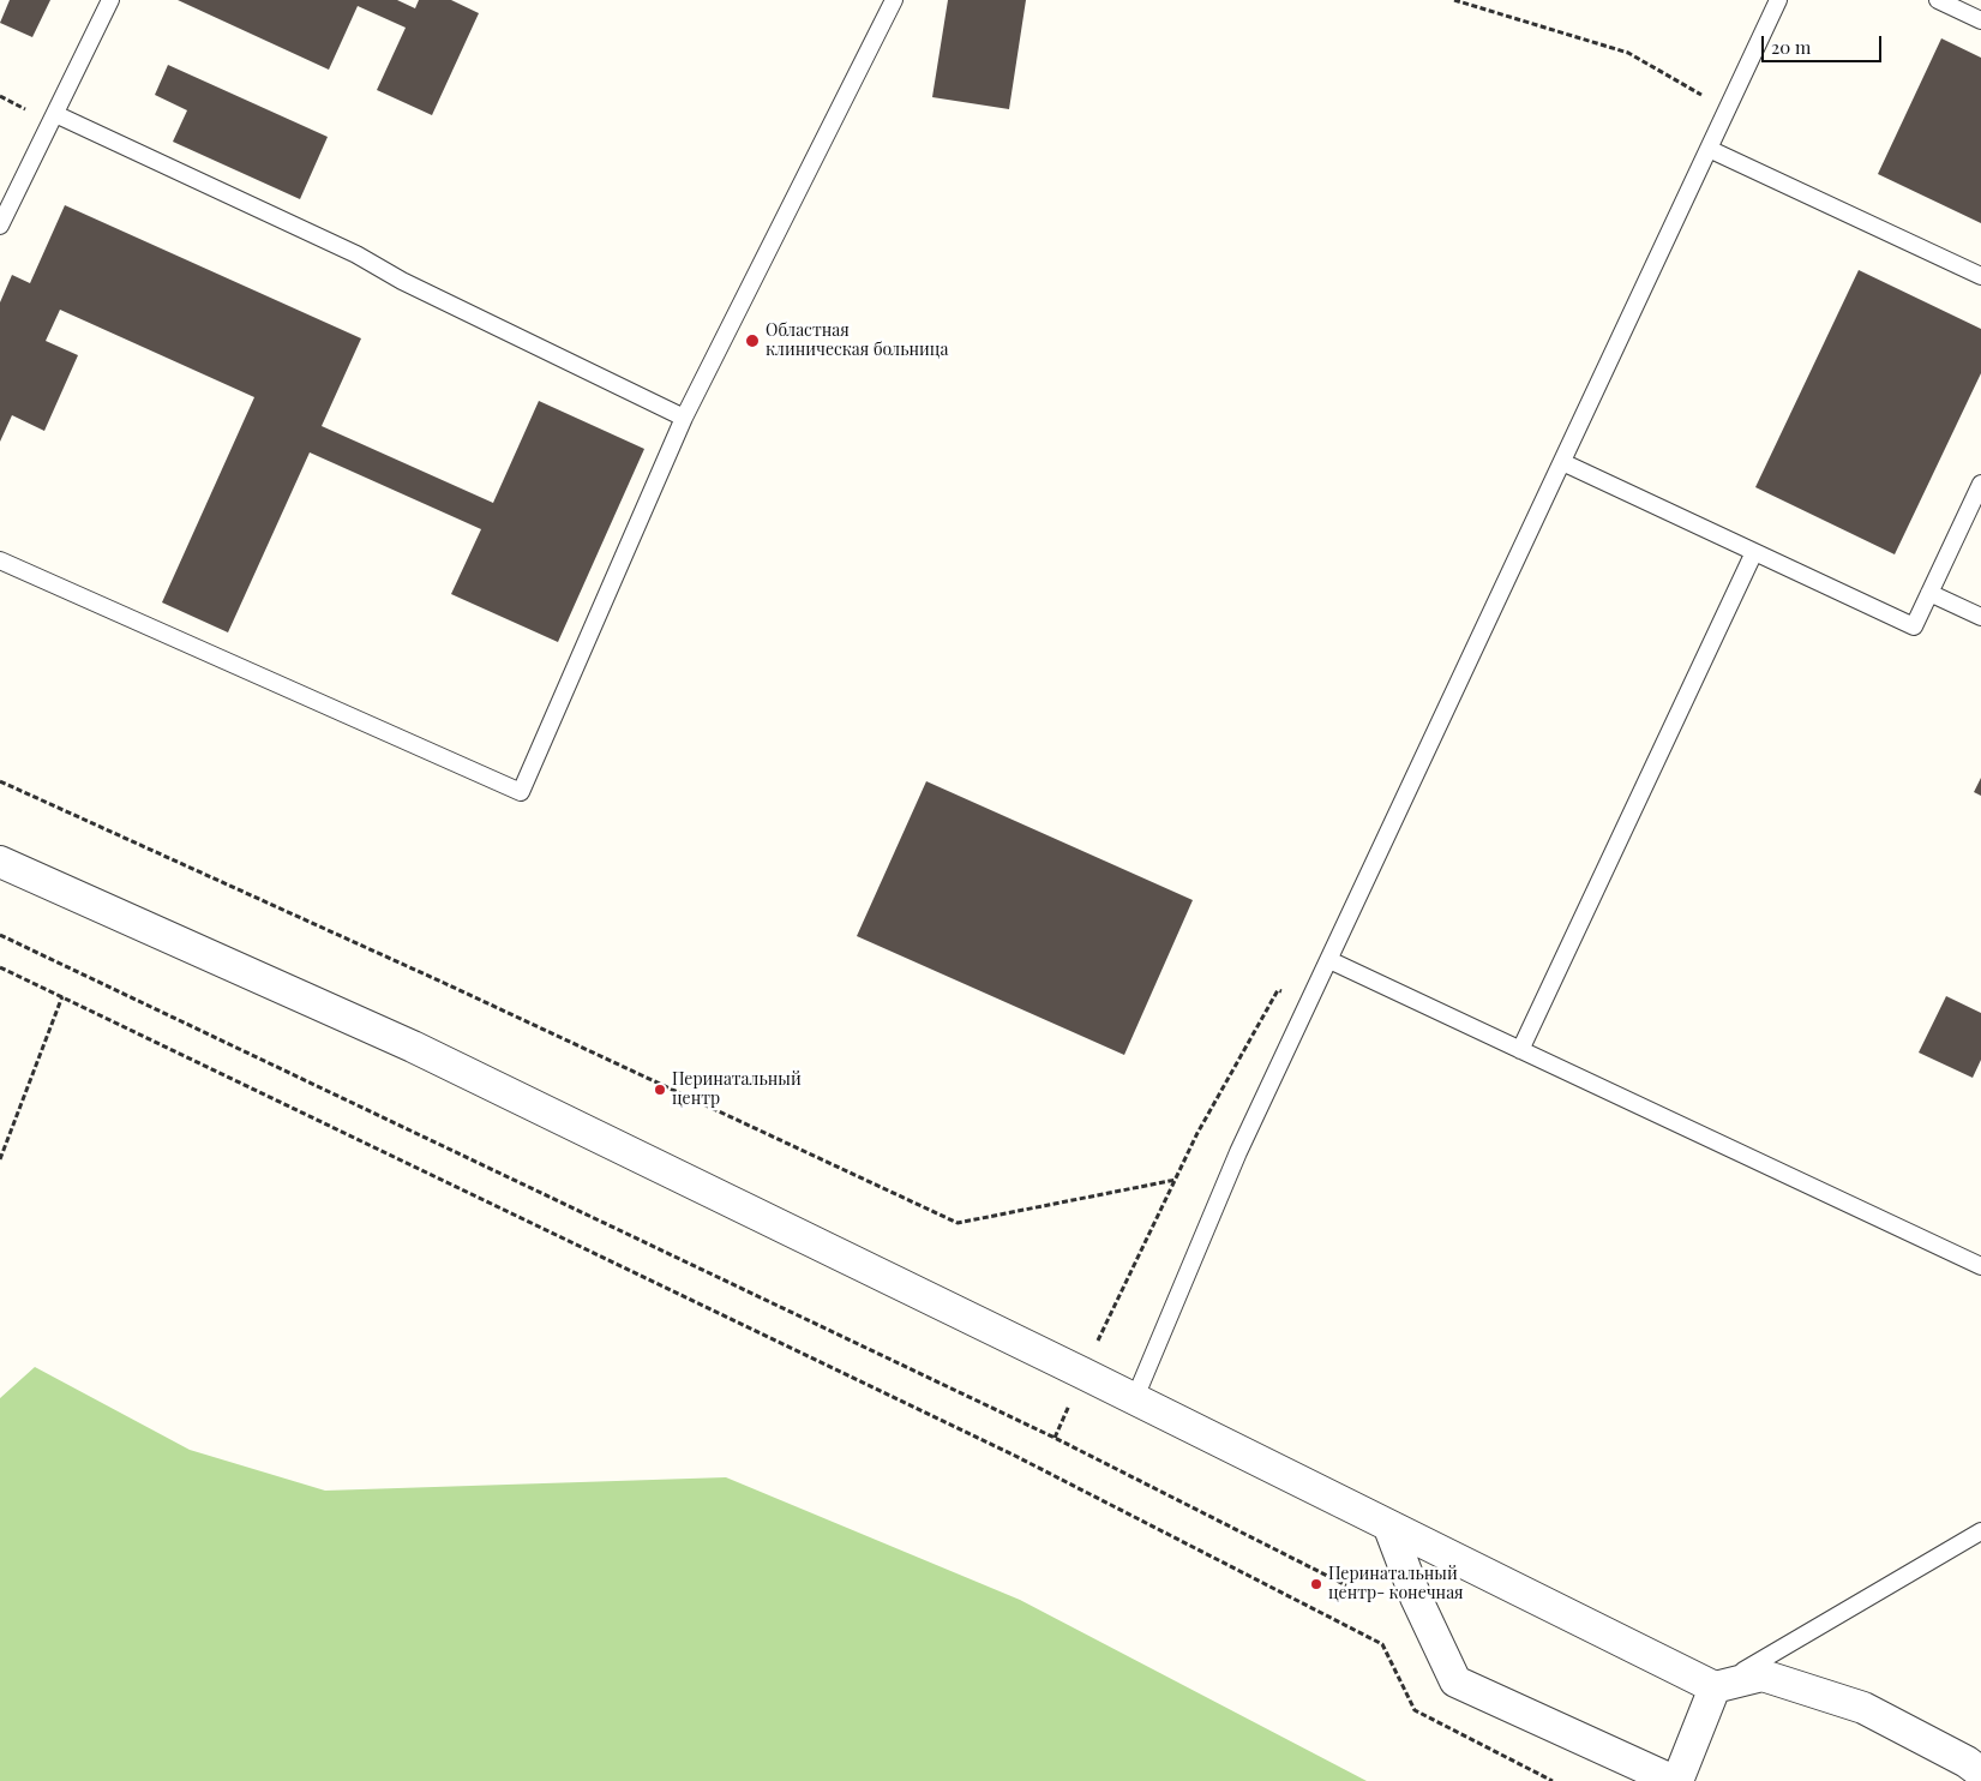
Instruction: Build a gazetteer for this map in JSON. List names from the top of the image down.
{
  "places": ["Областная клиническая больница", "Перинатальный центр", "Перинатальный центр- конечная"],
  "scale_bar": "20 m"
}
